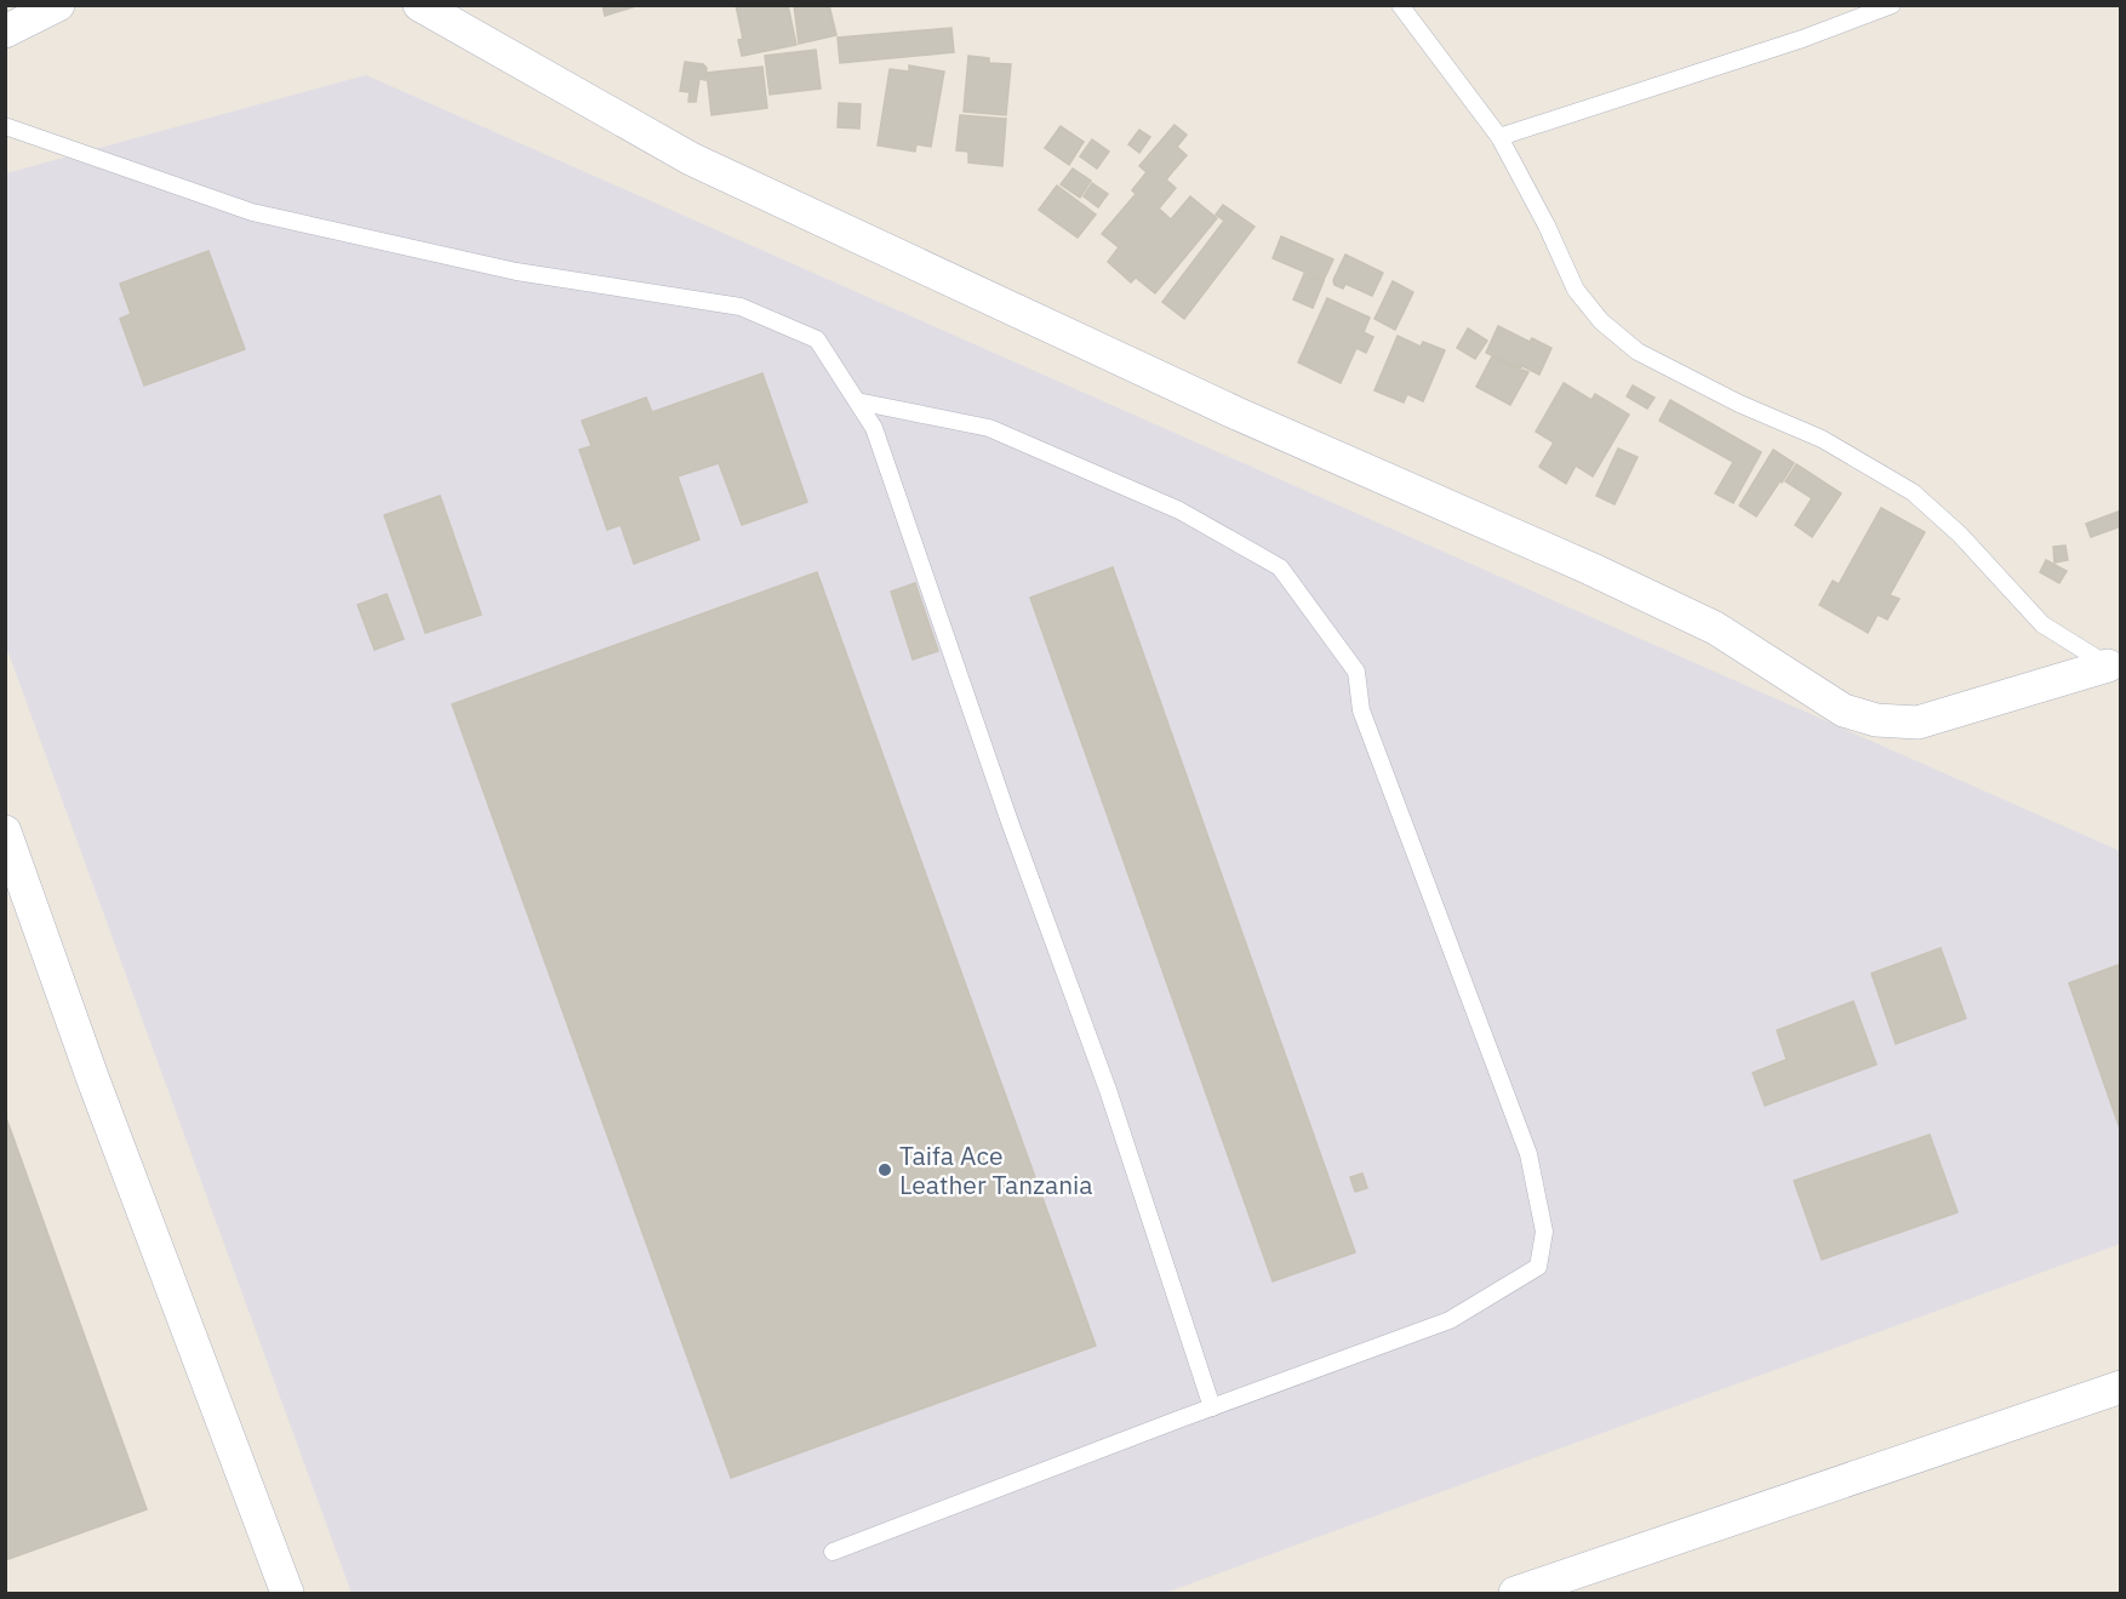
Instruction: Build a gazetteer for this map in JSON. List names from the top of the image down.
{
  "places": ["Taifa Ace Leather Tanzania"]
}
